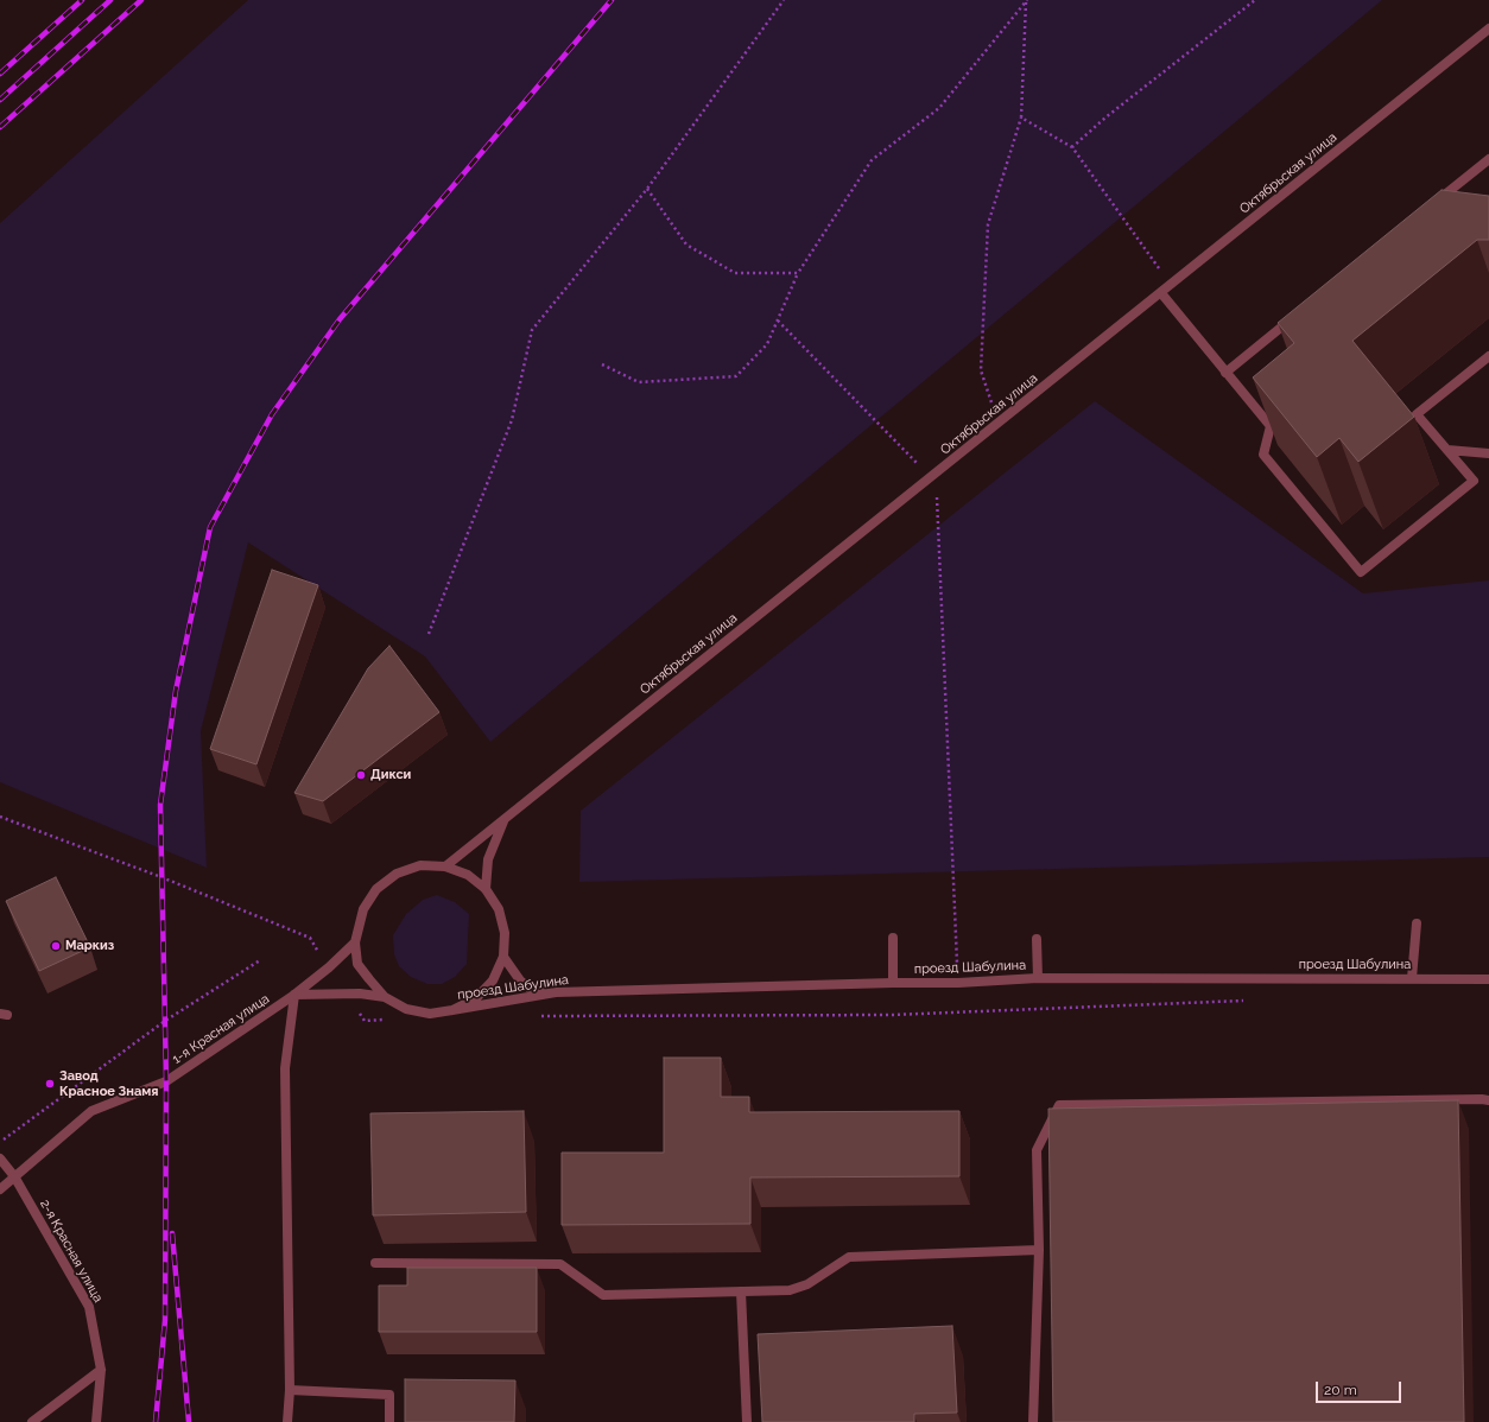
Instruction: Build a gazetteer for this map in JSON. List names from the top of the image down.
{
  "streets": {
    "street": [
      "Октябрьская улица",
      "проезд Шабулина",
      "1-я Красная улица",
      "2-я Красная улица"
    ]
  },
  "crossings": [
    ["Октябрьская улица", "проезд Шабулина"],
    ["Октябрьская улица", "1-я Красная улица"],
    ["проезд Шабулина", "1-я Красная улица"],
    ["1-я Красная улица", "2-я Красная улица"]
  ],
  "places": ["Дикси", "Маркиз", "Завод Красное Знамя"],
  "scale_bar": "20 m"
}
